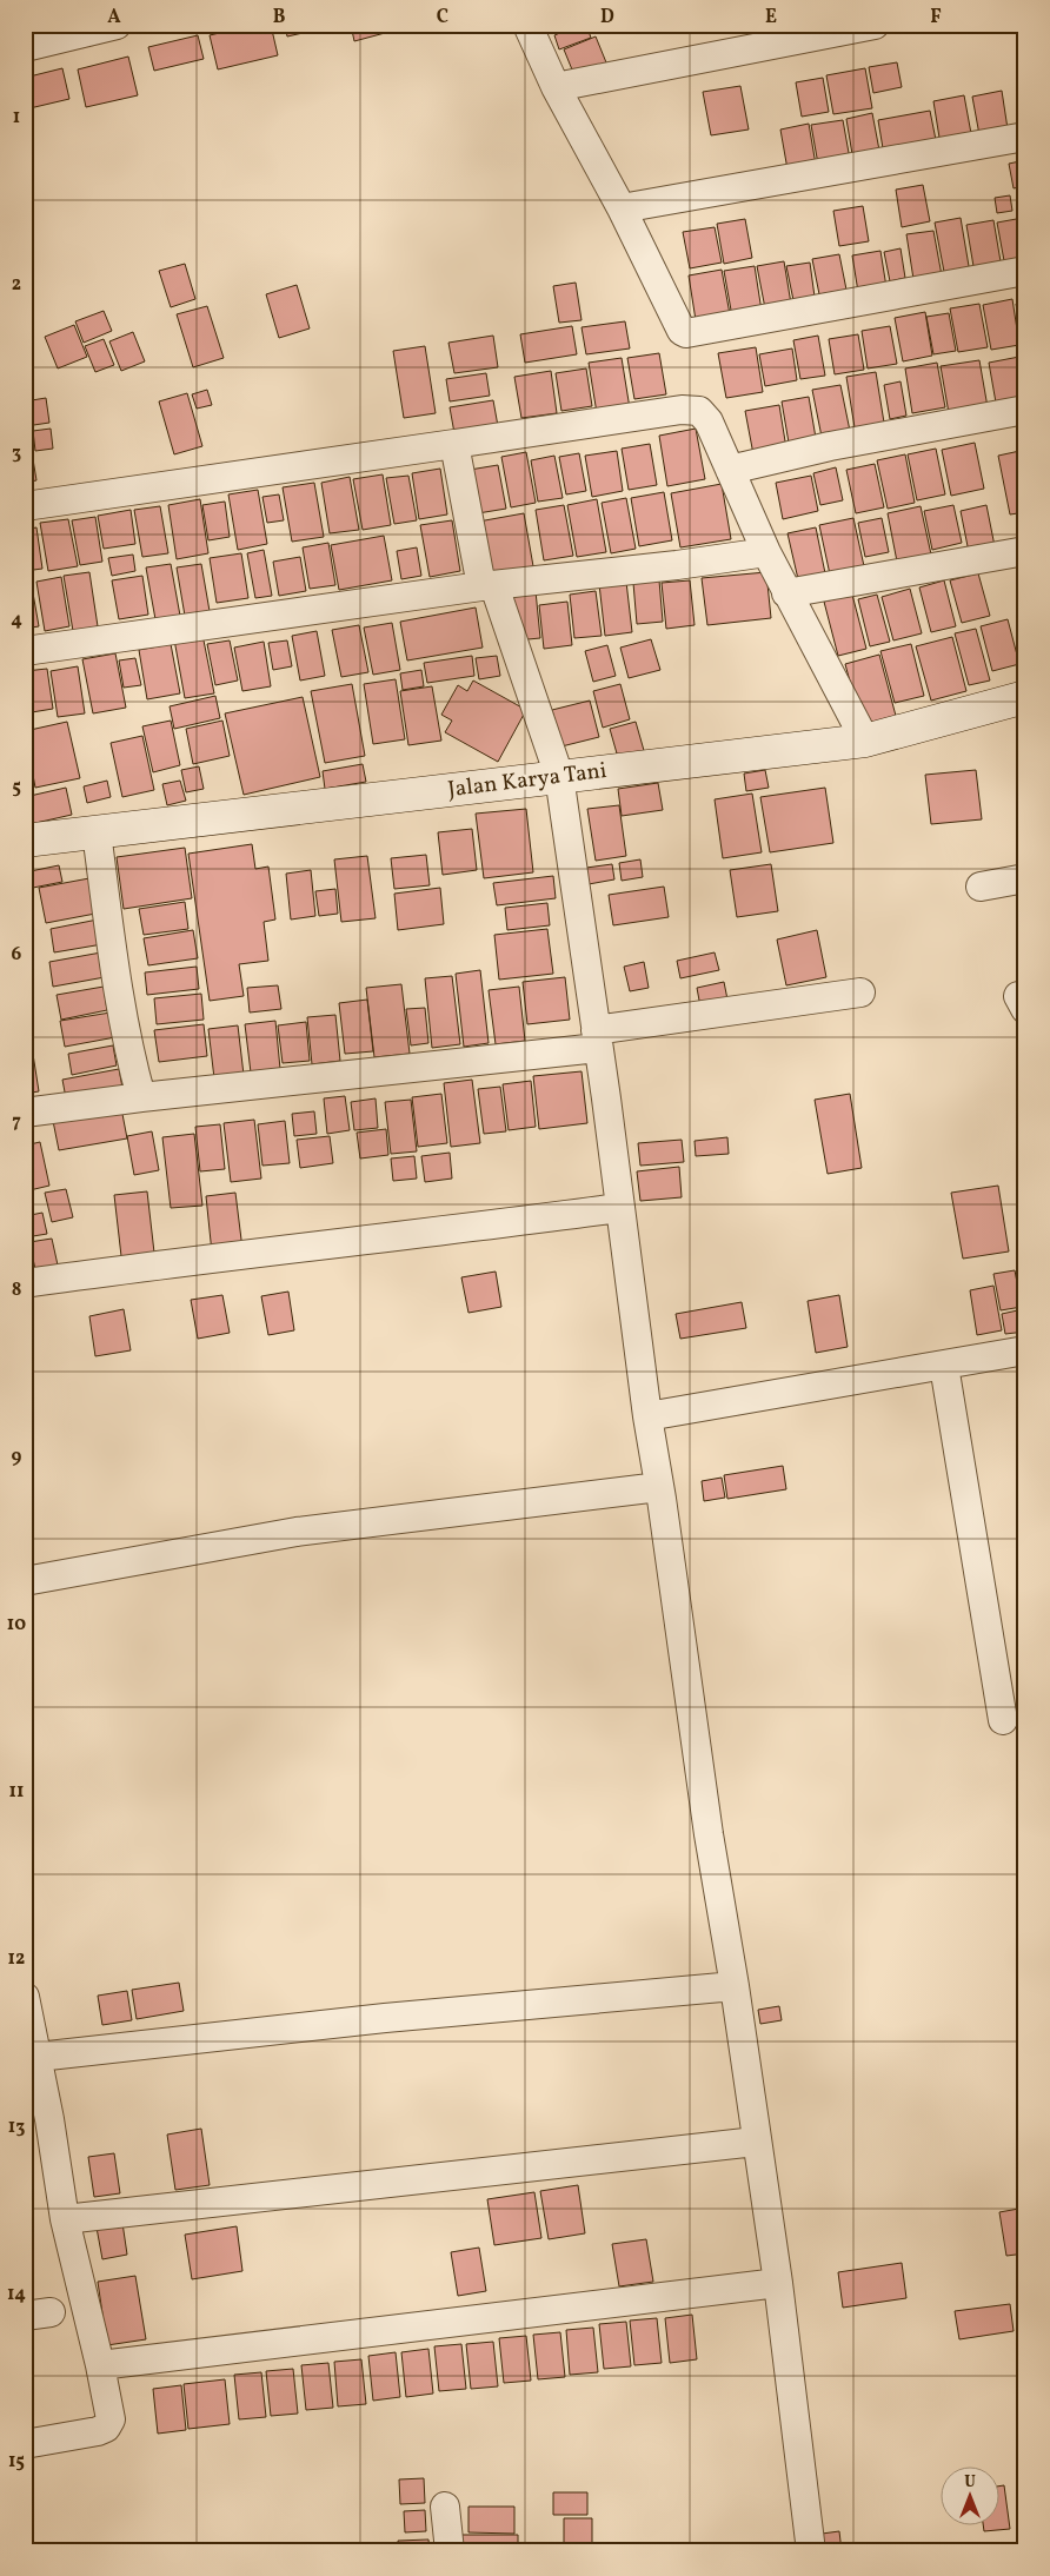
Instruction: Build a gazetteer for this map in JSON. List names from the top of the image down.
{
  "streets": {
    "street": ["Jalan Karya Tani"]
  },
  "north": "top",
  "grid": {
    "columns": [
      "A",
      "B",
      "C",
      "D",
      "E",
      "F"
    ],
    "rows": [
      "1",
      "2",
      "3",
      "4",
      "5",
      "6",
      "7",
      "8",
      "9",
      "10",
      "11",
      "12",
      "13",
      "14",
      "15"
    ]
  }
}
